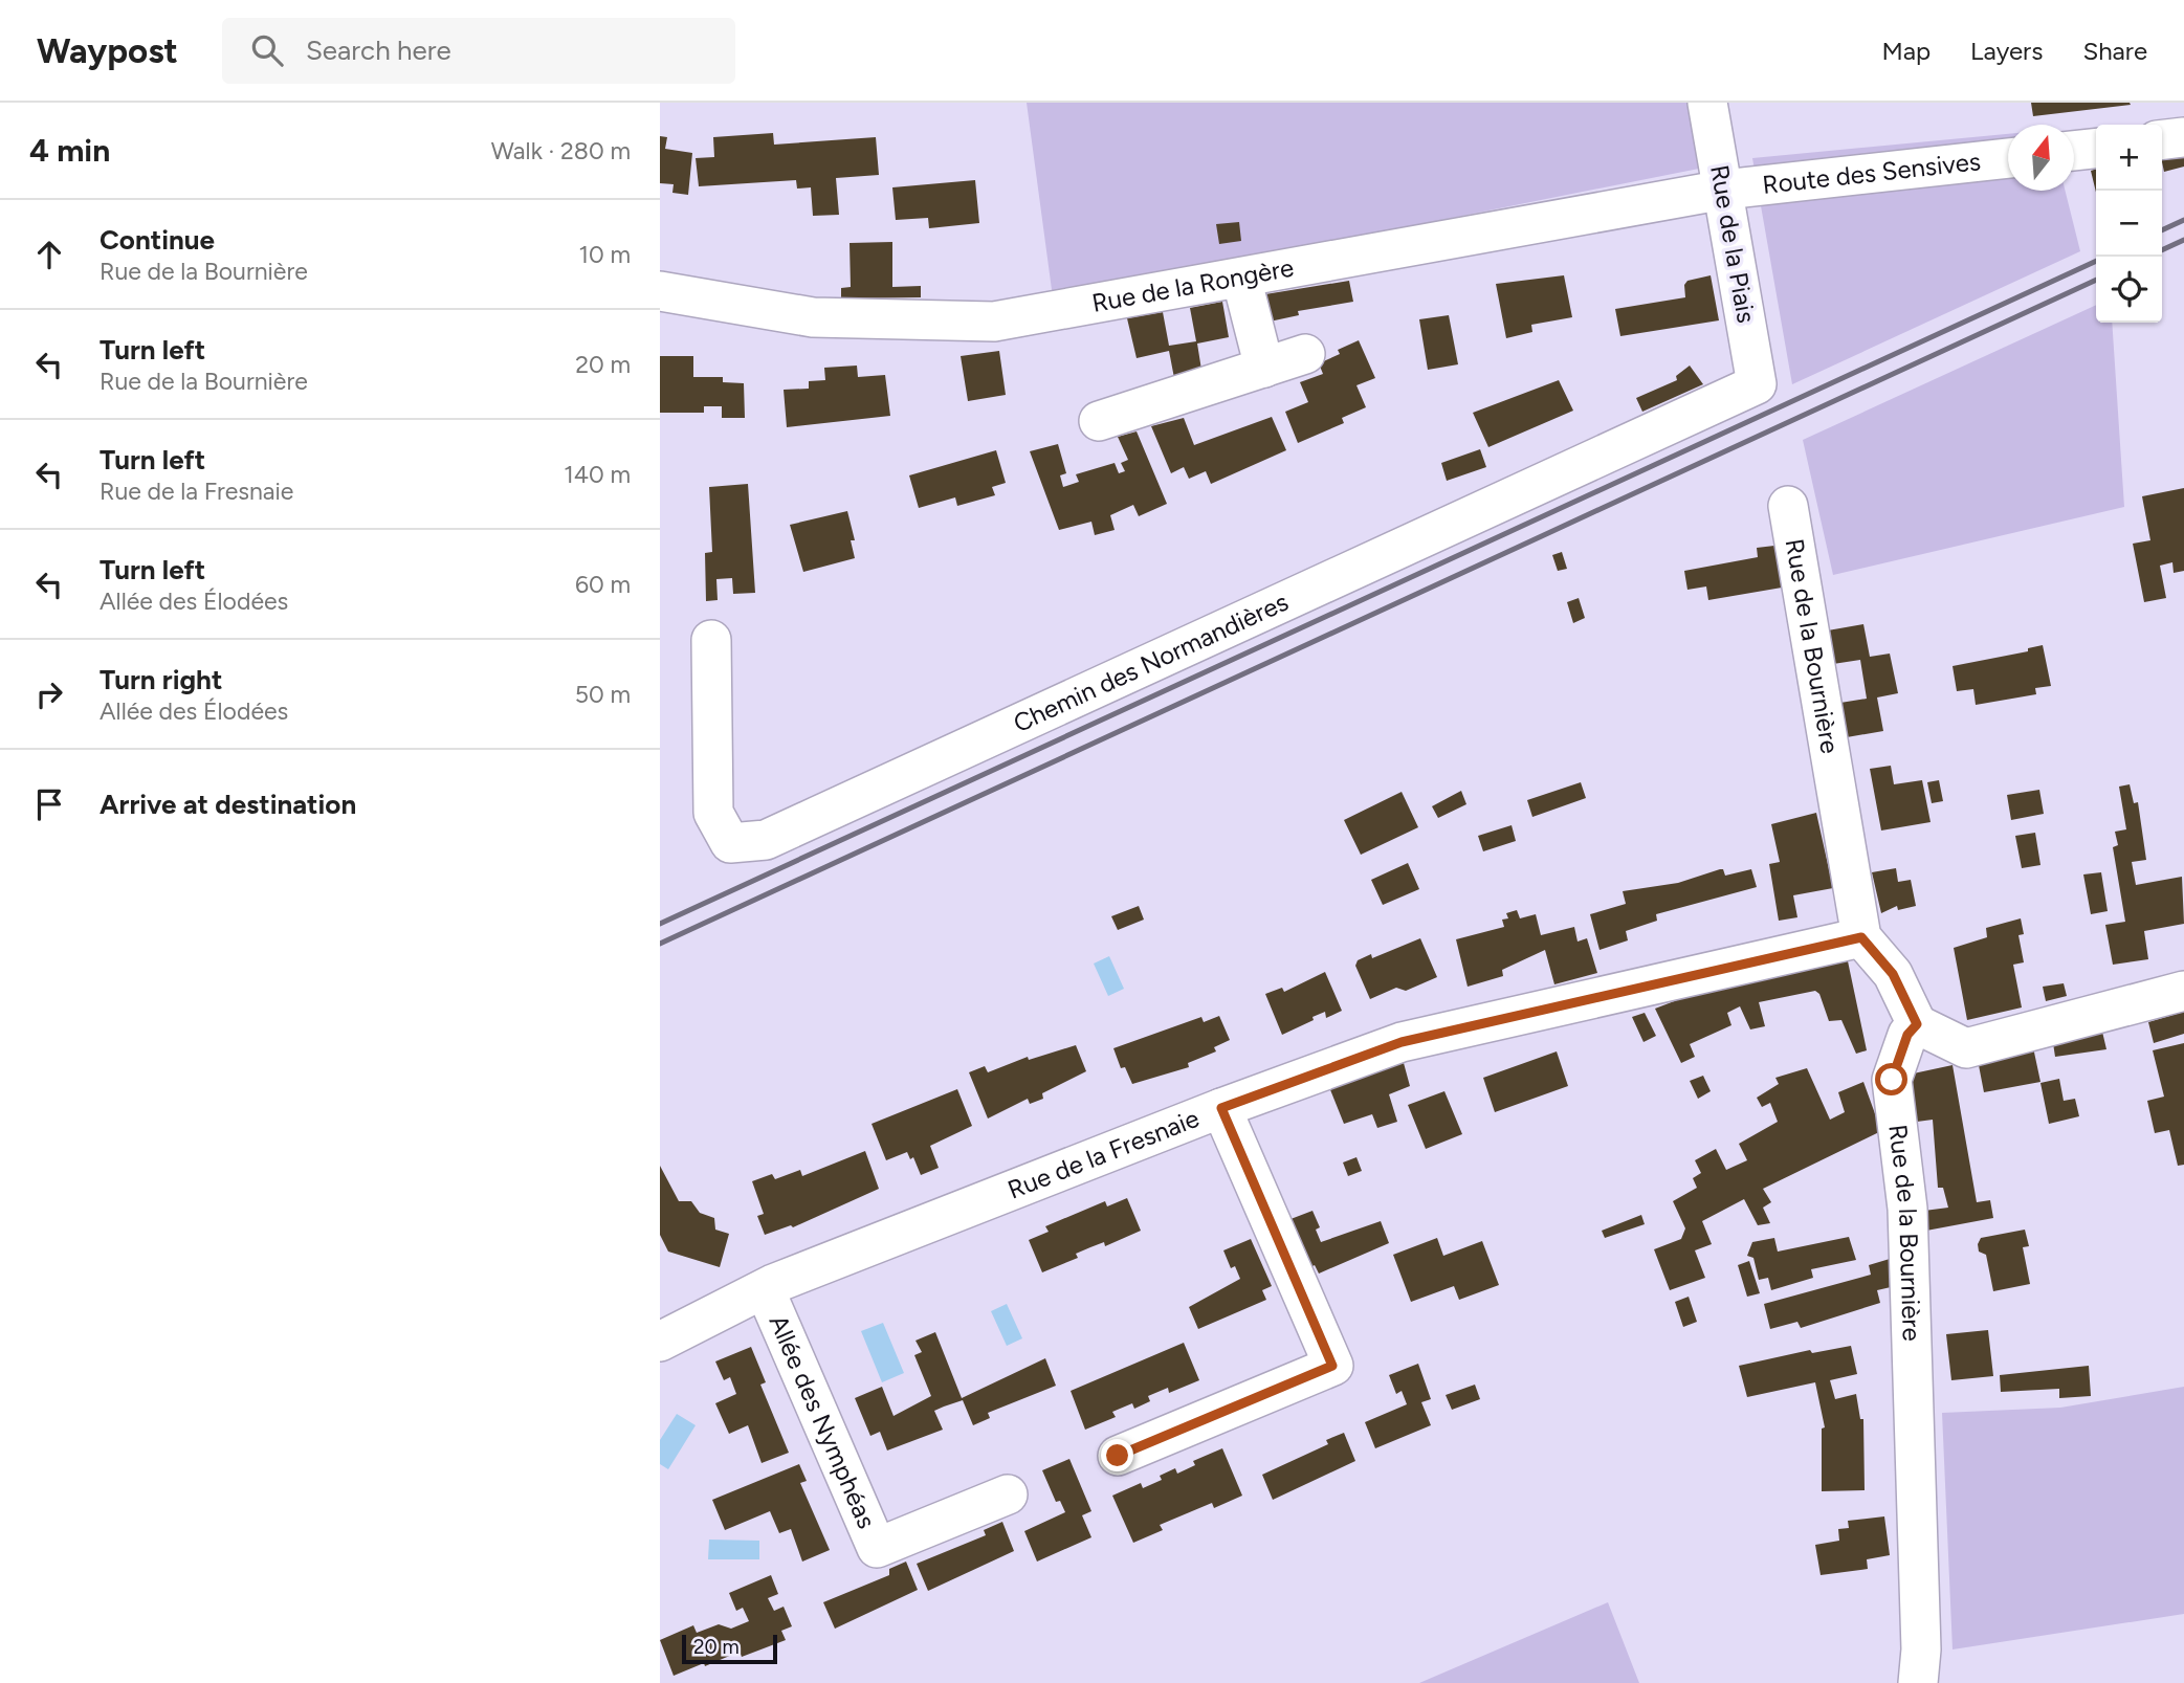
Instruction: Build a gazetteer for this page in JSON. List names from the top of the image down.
{
  "streets": {
    "street": [
      "Route des Sensives",
      "Rue de la Piais",
      "Rue de la Rongère",
      "Rue de la Bournière",
      "Chemin des Normandières",
      "Rue de la Fresnaie",
      "Allée des Nymphéas"
    ]
  },
  "crossings": [
    ["Route des Sensives", "Rue de la Piais"],
    ["Route des Sensives", "Rue de la Rongère"],
    ["Rue de la Piais", "Rue de la Rongère"],
    ["Rue de la Piais", "Chemin des Normandières"],
    ["Rue de la Bournière", "Rue de la Fresnaie"],
    ["Rue de la Fresnaie", "Allée des Nymphéas"]
  ],
  "scale_bar": "20 m",
  "north": "top",
  "page": {
    "header": "Waypost",
    "search": "Search here",
    "nav": ["Map", "Layers", "Share"],
    "heading": ["4 min", "Walk · 280 m"],
    "map_buttons": ["+", "−"],
    "list": [
      ["Continue", "Rue de la Bournière", "10 m"],
      ["Turn left", "Rue de la Bournière", "20 m"],
      ["Turn left", "Rue de la Fresnaie", "140 m"],
      ["Turn left", "Allée des Élodées", "60 m"],
      ["Turn right", "Allée des Élodées", "50 m"],
      "Arrive at destination"
    ],
    "scale": "20 m"
  }
}
